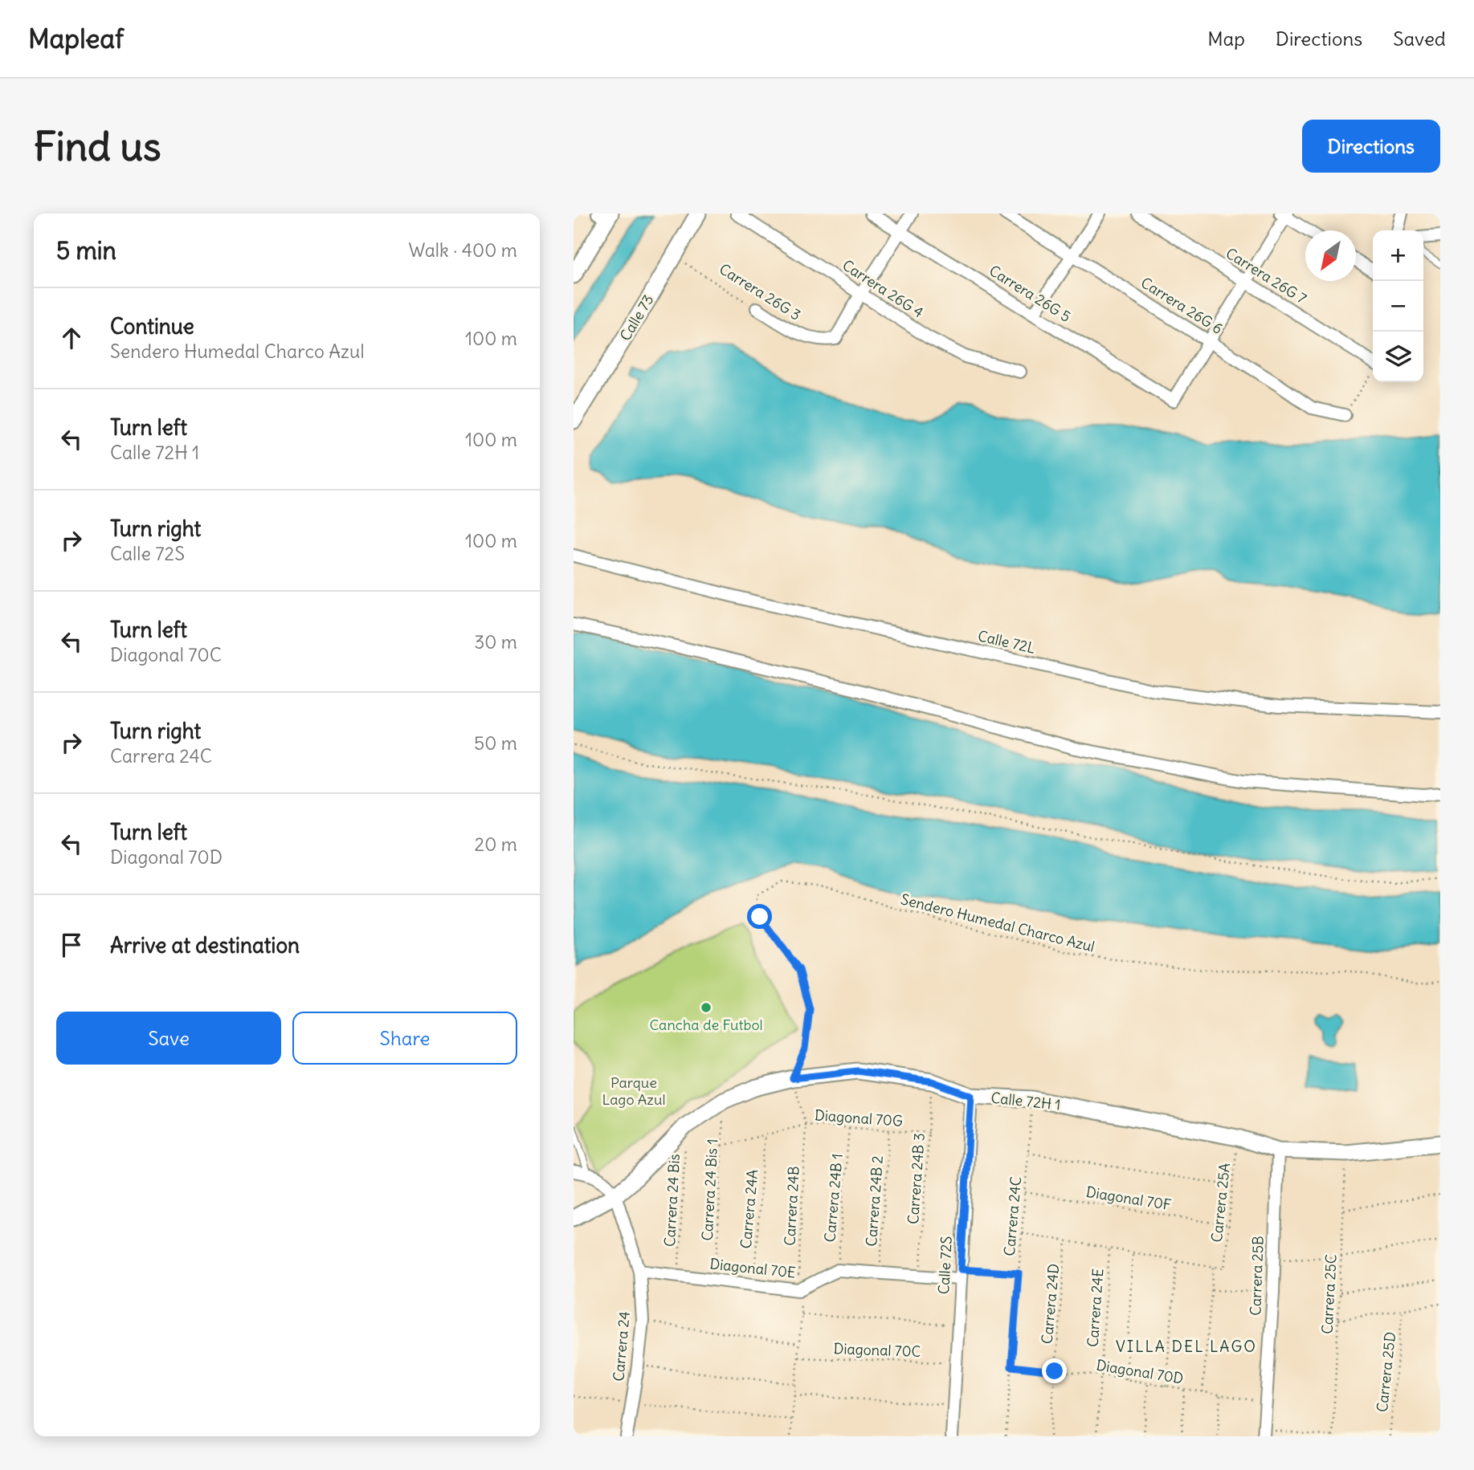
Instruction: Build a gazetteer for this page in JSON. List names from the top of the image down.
{
  "streets": {
    "street": [
      "Carrera 26G 7",
      "Carrera 26G 4",
      "Carrera 26G 3",
      "Carrera 26G 5",
      "Carrera 26G 6",
      "Calle 73",
      "Calle 72L",
      "Calle 72H 1",
      "Calle 72S",
      "Diagonal 70E",
      "Carrera 25B",
      "Carrera 24"
    ],
    "path": [
      "Sendero Humedal Charco Azul",
      "Diagonal 70G",
      "Carrera 24B 3",
      "Carrera 24 Bis 1",
      "Carrera 24B 1",
      "Diagonal 70F",
      "Carrera 24 Bis",
      "Carrera 24B 2",
      "Carrera 25A",
      "Carrera 24B",
      "Carrera 24A",
      "Carrera 24C",
      "Carrera 25C",
      "Carrera 24D",
      "Carrera 24E",
      "Diagonal 70C",
      "Diagonal 70D",
      "Carrera 25D"
    ]
  },
  "crossings": [
    ["Carrera 26G 4", "Carrera 26G 3"],
    ["Carrera 26G 3", "Calle 73"],
    ["Carrera 26G 5", "Carrera 26G 6"],
    ["Sendero Humedal Charco Azul", "Calle 72H 1"],
    ["Sendero Humedal Charco Azul", "Carrera 24B"],
    ["Calle 72H 1", "Carrera 24B 3"],
    ["Calle 72H 1", "Carrera 24 Bis 1"],
    ["Calle 72H 1", "Carrera 24 Bis"],
    ["Calle 72H 1", "Carrera 25A"],
    ["Calle 72H 1", "Carrera 24B"],
    ["Calle 72H 1", "Carrera 24C"],
    ["Calle 72H 1", "Calle 72S"],
    ["Calle 72H 1", "Carrera 25B"],
    ["Calle 72H 1", "Carrera 25C"],
    ["Calle 72H 1", "Carrera 24"],
    ["Diagonal 70G", "Carrera 24B 3"],
    ["Diagonal 70G", "Carrera 24 Bis 1"],
    ["Diagonal 70G", "Carrera 24B 1"],
    ["Diagonal 70G", "Carrera 24B 2"],
    ["Diagonal 70G", "Carrera 24B"],
    ["Diagonal 70G", "Carrera 24A"],
    ["Carrera 24 Bis 1", "Diagonal 70E"],
    ["Carrera 24B 1", "Diagonal 70E"],
    ["Diagonal 70F", "Carrera 25A"],
    ["Diagonal 70F", "Carrera 24C"],
    ["Carrera 24 Bis", "Diagonal 70E"],
    ["Carrera 24B", "Diagonal 70E"],
    ["Carrera 24B", "Diagonal 70C"],
    ["Carrera 24A", "Diagonal 70E"],
    ["Carrera 24C", "Diagonal 70D"],
    ["Calle 72S", "Diagonal 70C"],
    ["Diagonal 70E", "Carrera 24"],
    ["Carrera 25B", "Diagonal 70D"],
    ["Carrera 24D", "Diagonal 70D"],
    ["Carrera 24E", "Diagonal 70D"]
  ],
  "districts": ["VILLA DEL LAGO"],
  "parks": ["Parque Lago Azul"],
  "places": ["Cancha de Futbol"],
  "north": "bottom left",
  "page": {
    "header": "Mapleaf",
    "nav": ["Map", "Directions", "Saved"],
    "buttons": [
      "Directions",
      ["Save", "Share"]
    ],
    "title": "Find us",
    "heading": ["5 min", "Walk · 400 m"],
    "map_buttons": ["+", "−"],
    "list": [
      ["Continue", "Sendero Humedal Charco Azul", "100 m"],
      ["Turn left", "Calle 72H 1", "100 m"],
      ["Turn right", "Calle 72S", "100 m"],
      ["Turn left", "Diagonal 70C", "30 m"],
      ["Turn right", "Carrera 24C", "50 m"],
      ["Turn left", "Diagonal 70D", "20 m"],
      "Arrive at destination"
    ]
  }
}
